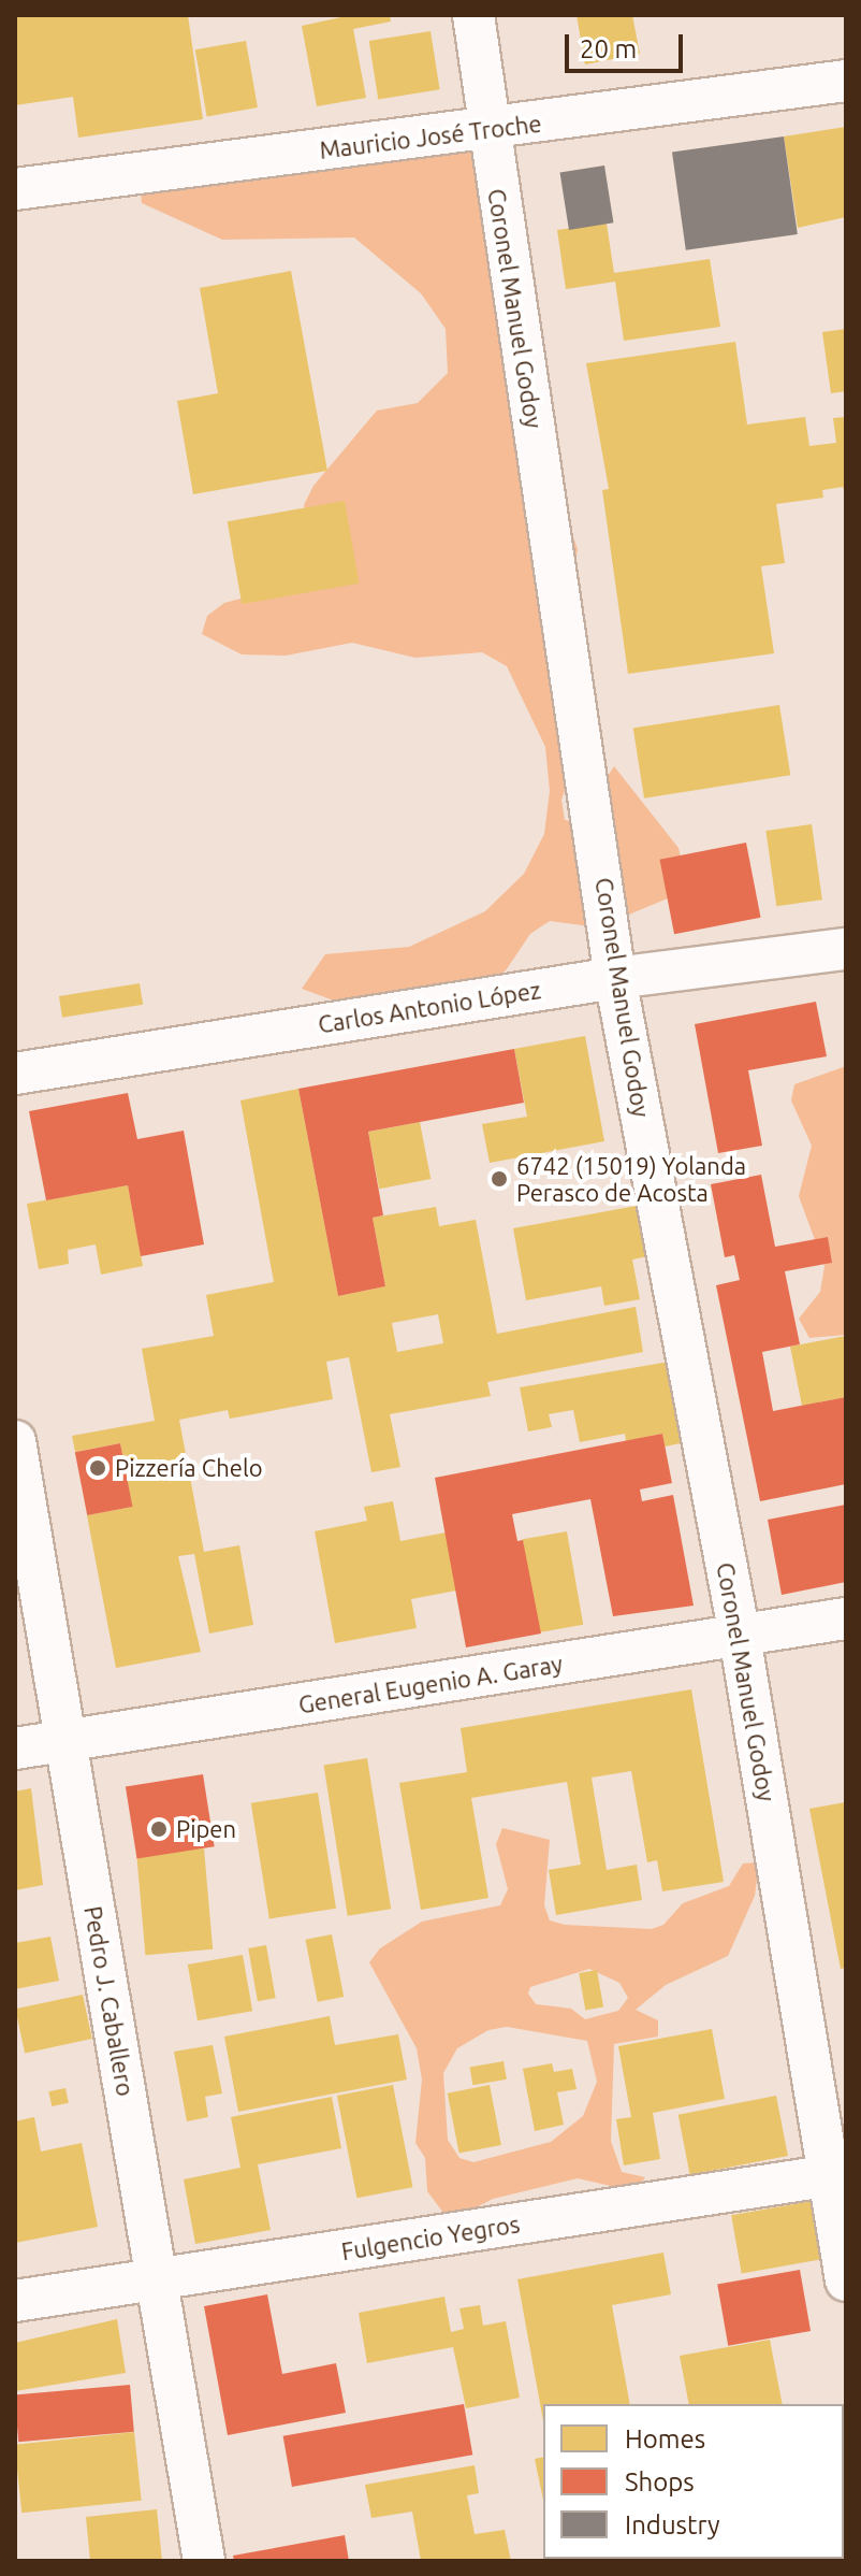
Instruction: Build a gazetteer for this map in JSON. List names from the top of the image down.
{
  "streets": {
    "street": [
      "Mauricio José Troche",
      "Coronel Manuel Godoy",
      "Carlos Antonio López",
      "General Eugenio A. Garay",
      "Pedro J. Caballero",
      "Fulgencio Yegros"
    ]
  },
  "crossings": [
    ["Mauricio José Troche", "Coronel Manuel Godoy"],
    ["Coronel Manuel Godoy", "Carlos Antonio López"],
    ["Coronel Manuel Godoy", "General Eugenio A. Garay"],
    ["Coronel Manuel Godoy", "Fulgencio Yegros"],
    ["General Eugenio A. Garay", "Pedro J. Caballero"],
    ["Pedro J. Caballero", "Fulgencio Yegros"]
  ],
  "places": ["6742 (15019) Yolanda Perasco de Acosta", "Pizzería Chelo", "Pipen"],
  "legend": ["Homes", "Shops", "Industry"],
  "scale_bar": "20 m"
}
